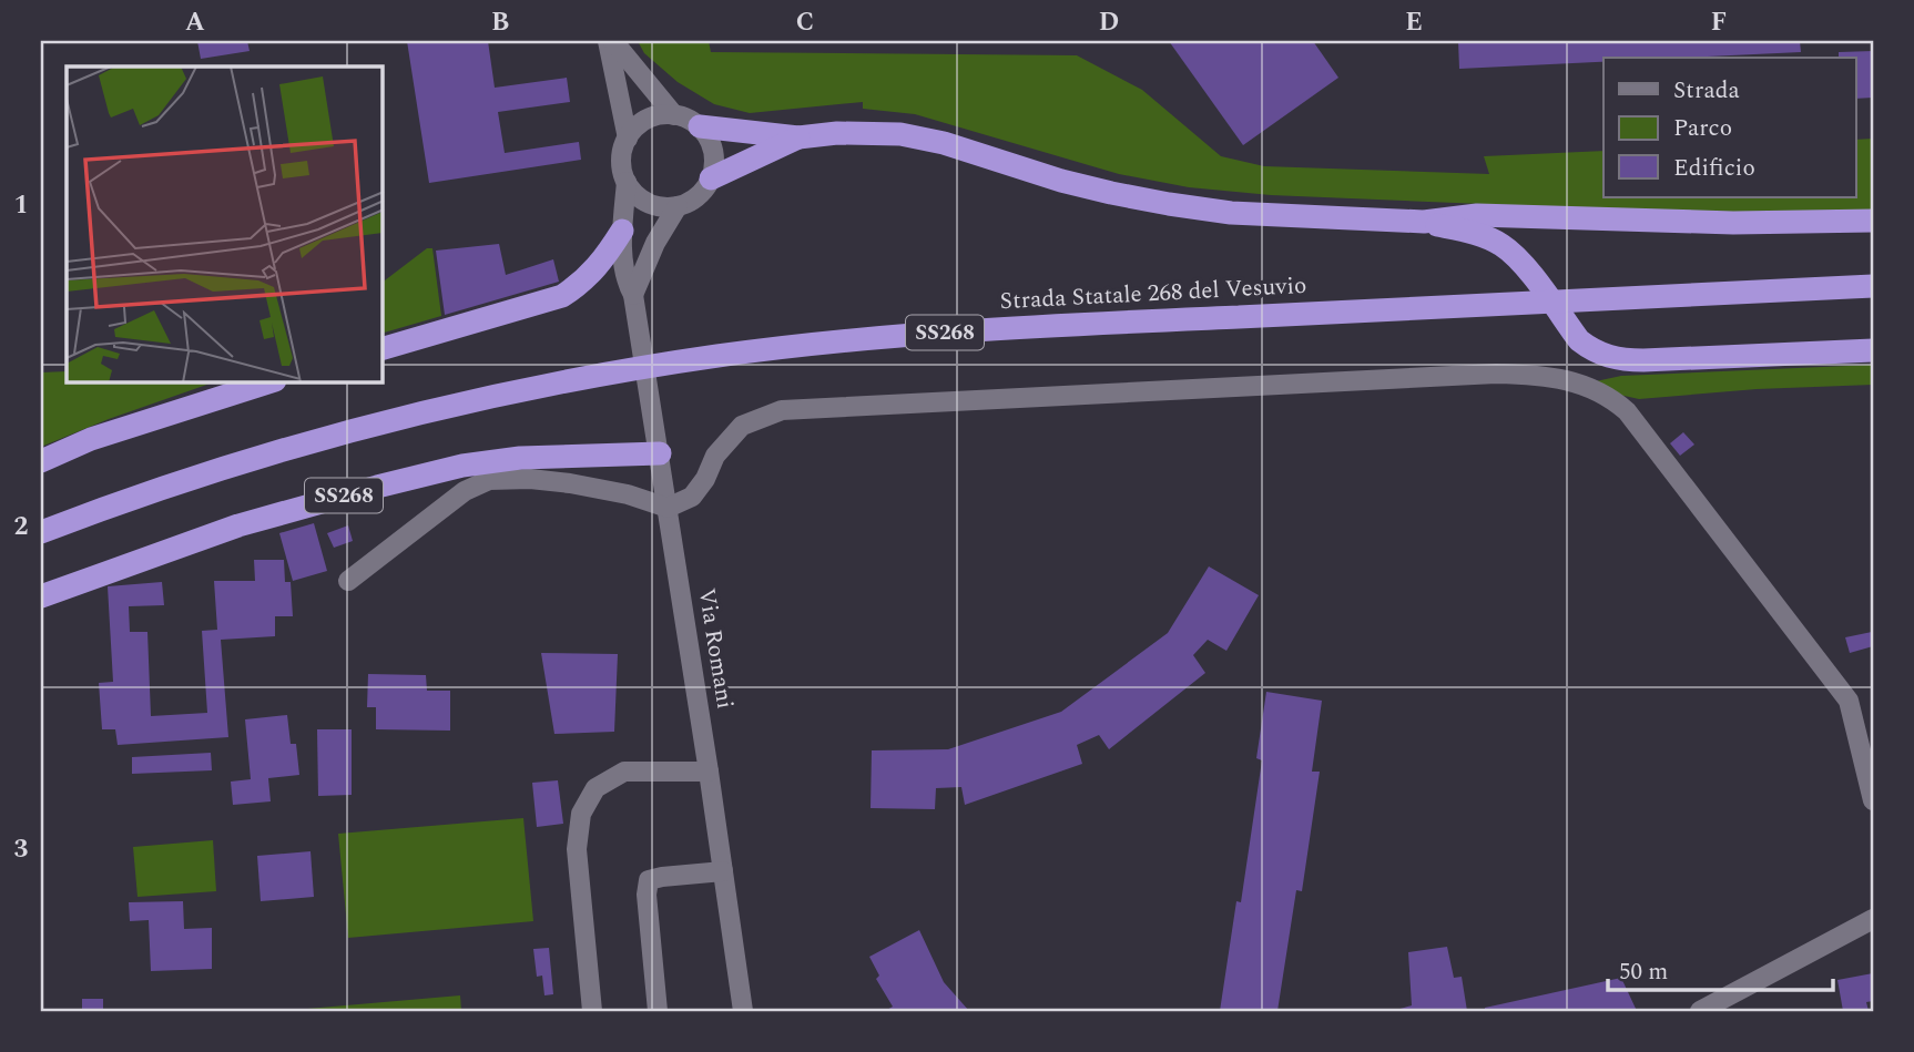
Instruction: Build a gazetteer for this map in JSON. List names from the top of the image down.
{
  "streets": {
    "highway": ["Strada Statale 268 del Vesuvio", "SS268"],
    "street": ["Via Romani"]
  },
  "crossings": [
    ["SS268", "Via Romani"]
  ],
  "legend": ["Strada", "Parco", "Edificio"],
  "scale_bar": "50 m",
  "grid": {
    "columns": [
      "A",
      "B",
      "C",
      "D",
      "E",
      "F"
    ],
    "rows": ["1", "2", "3"]
  }
}
